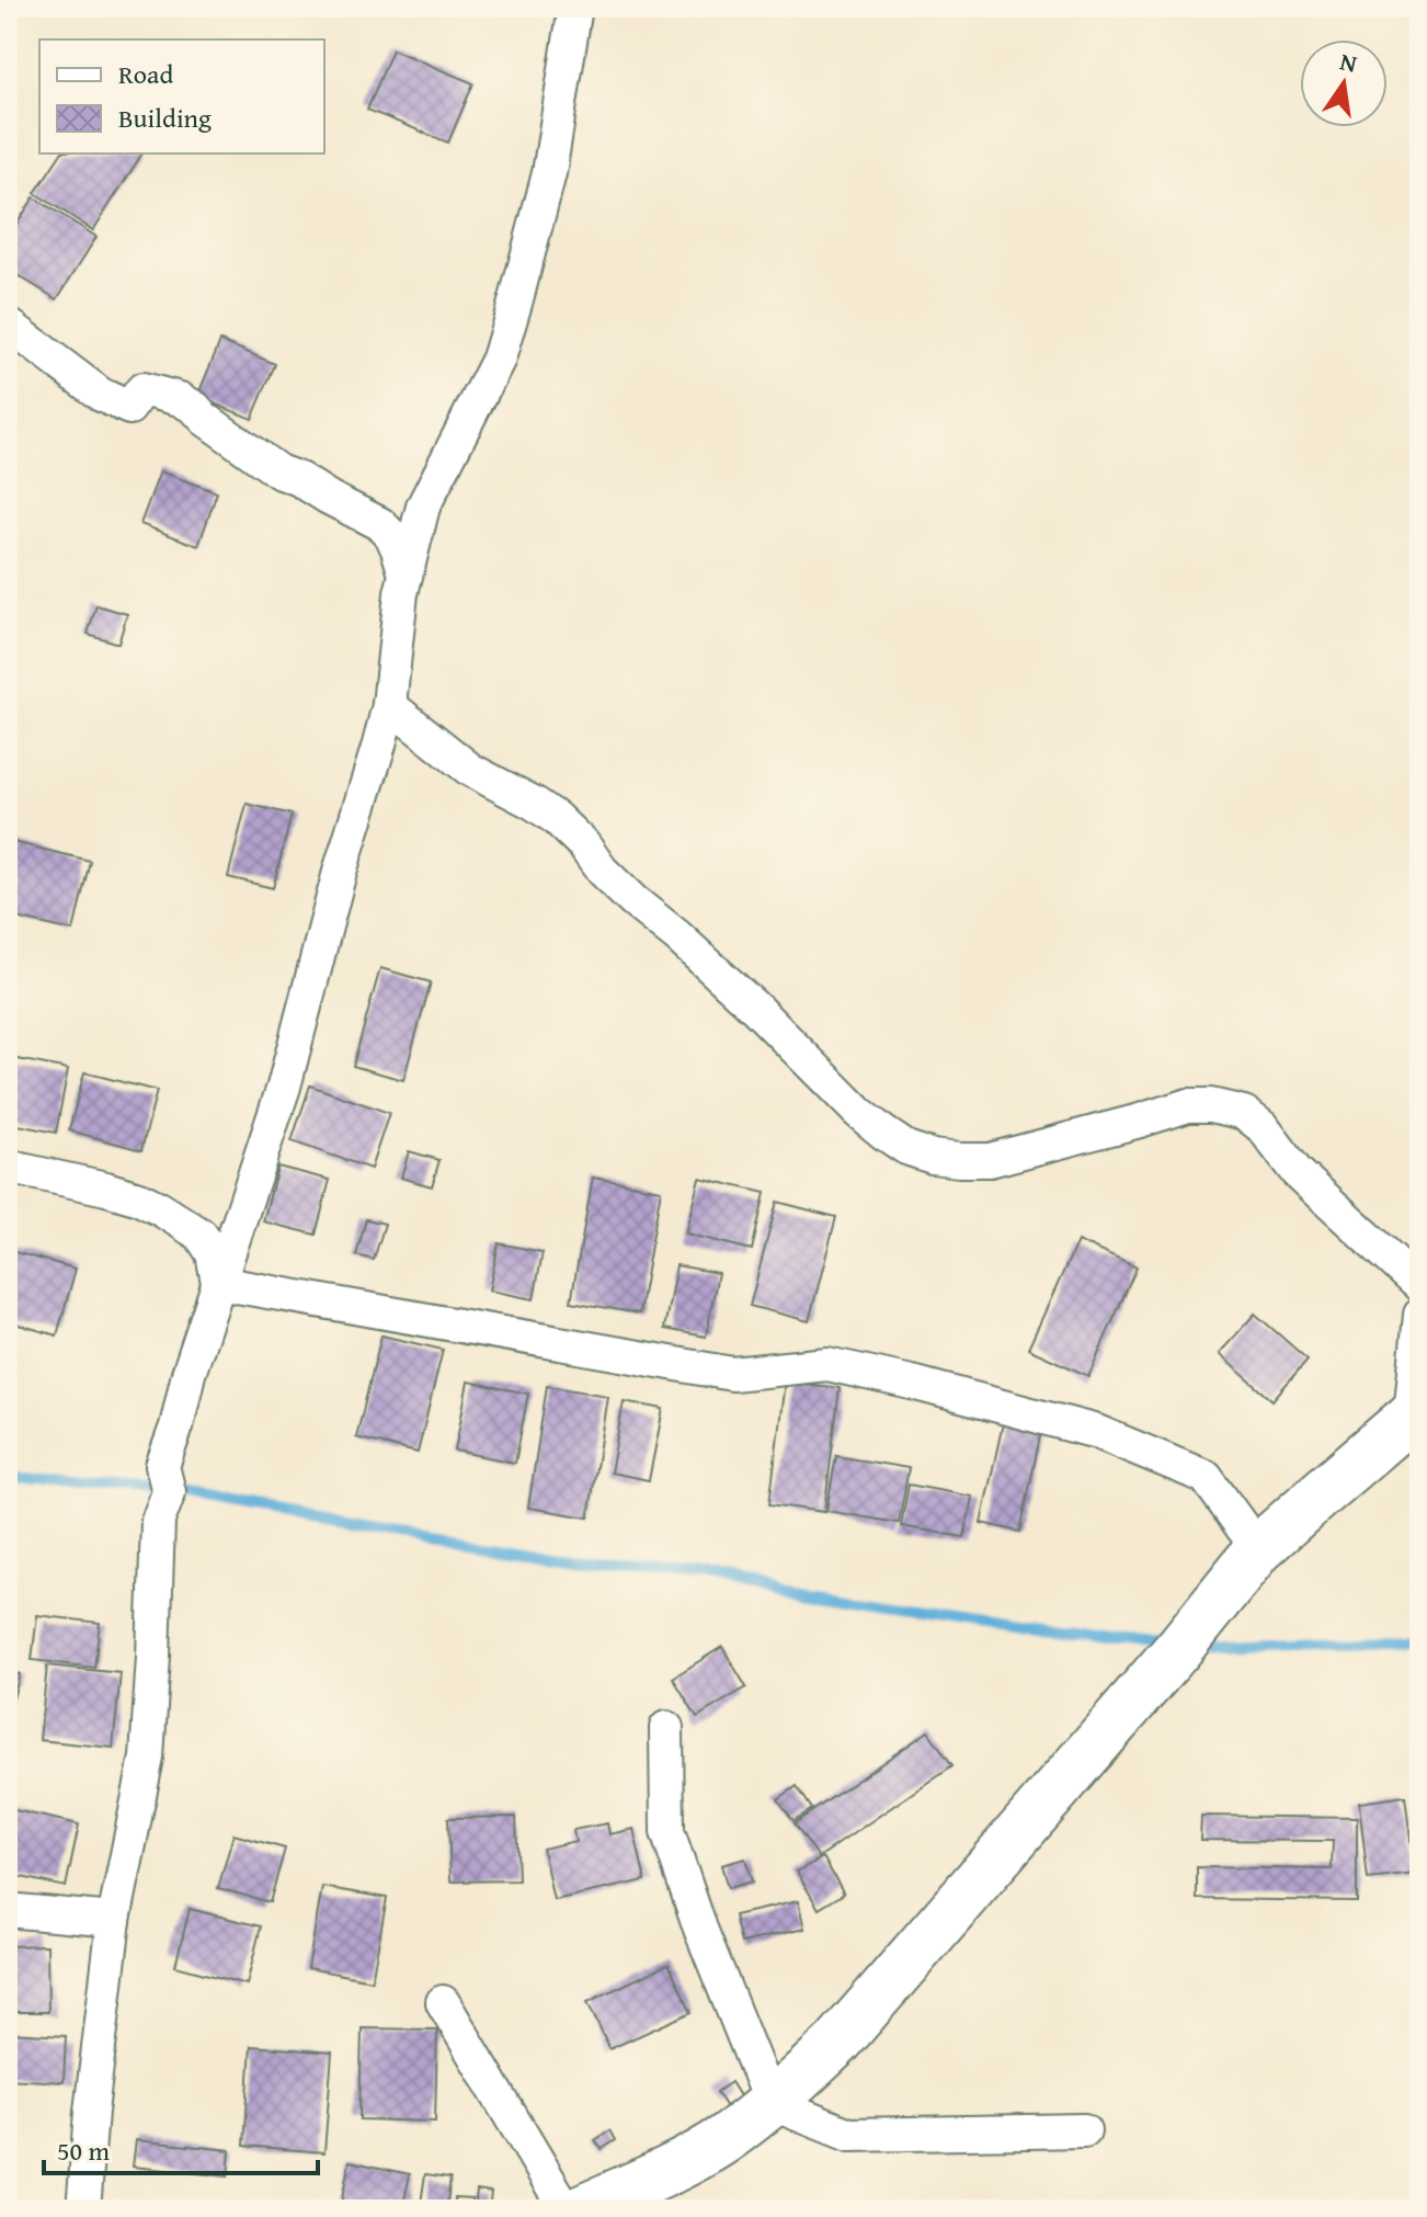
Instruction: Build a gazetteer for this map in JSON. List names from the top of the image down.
{
  "legend": ["Road", "Building"],
  "scale_bar": "50 m",
  "north": "top"
}
